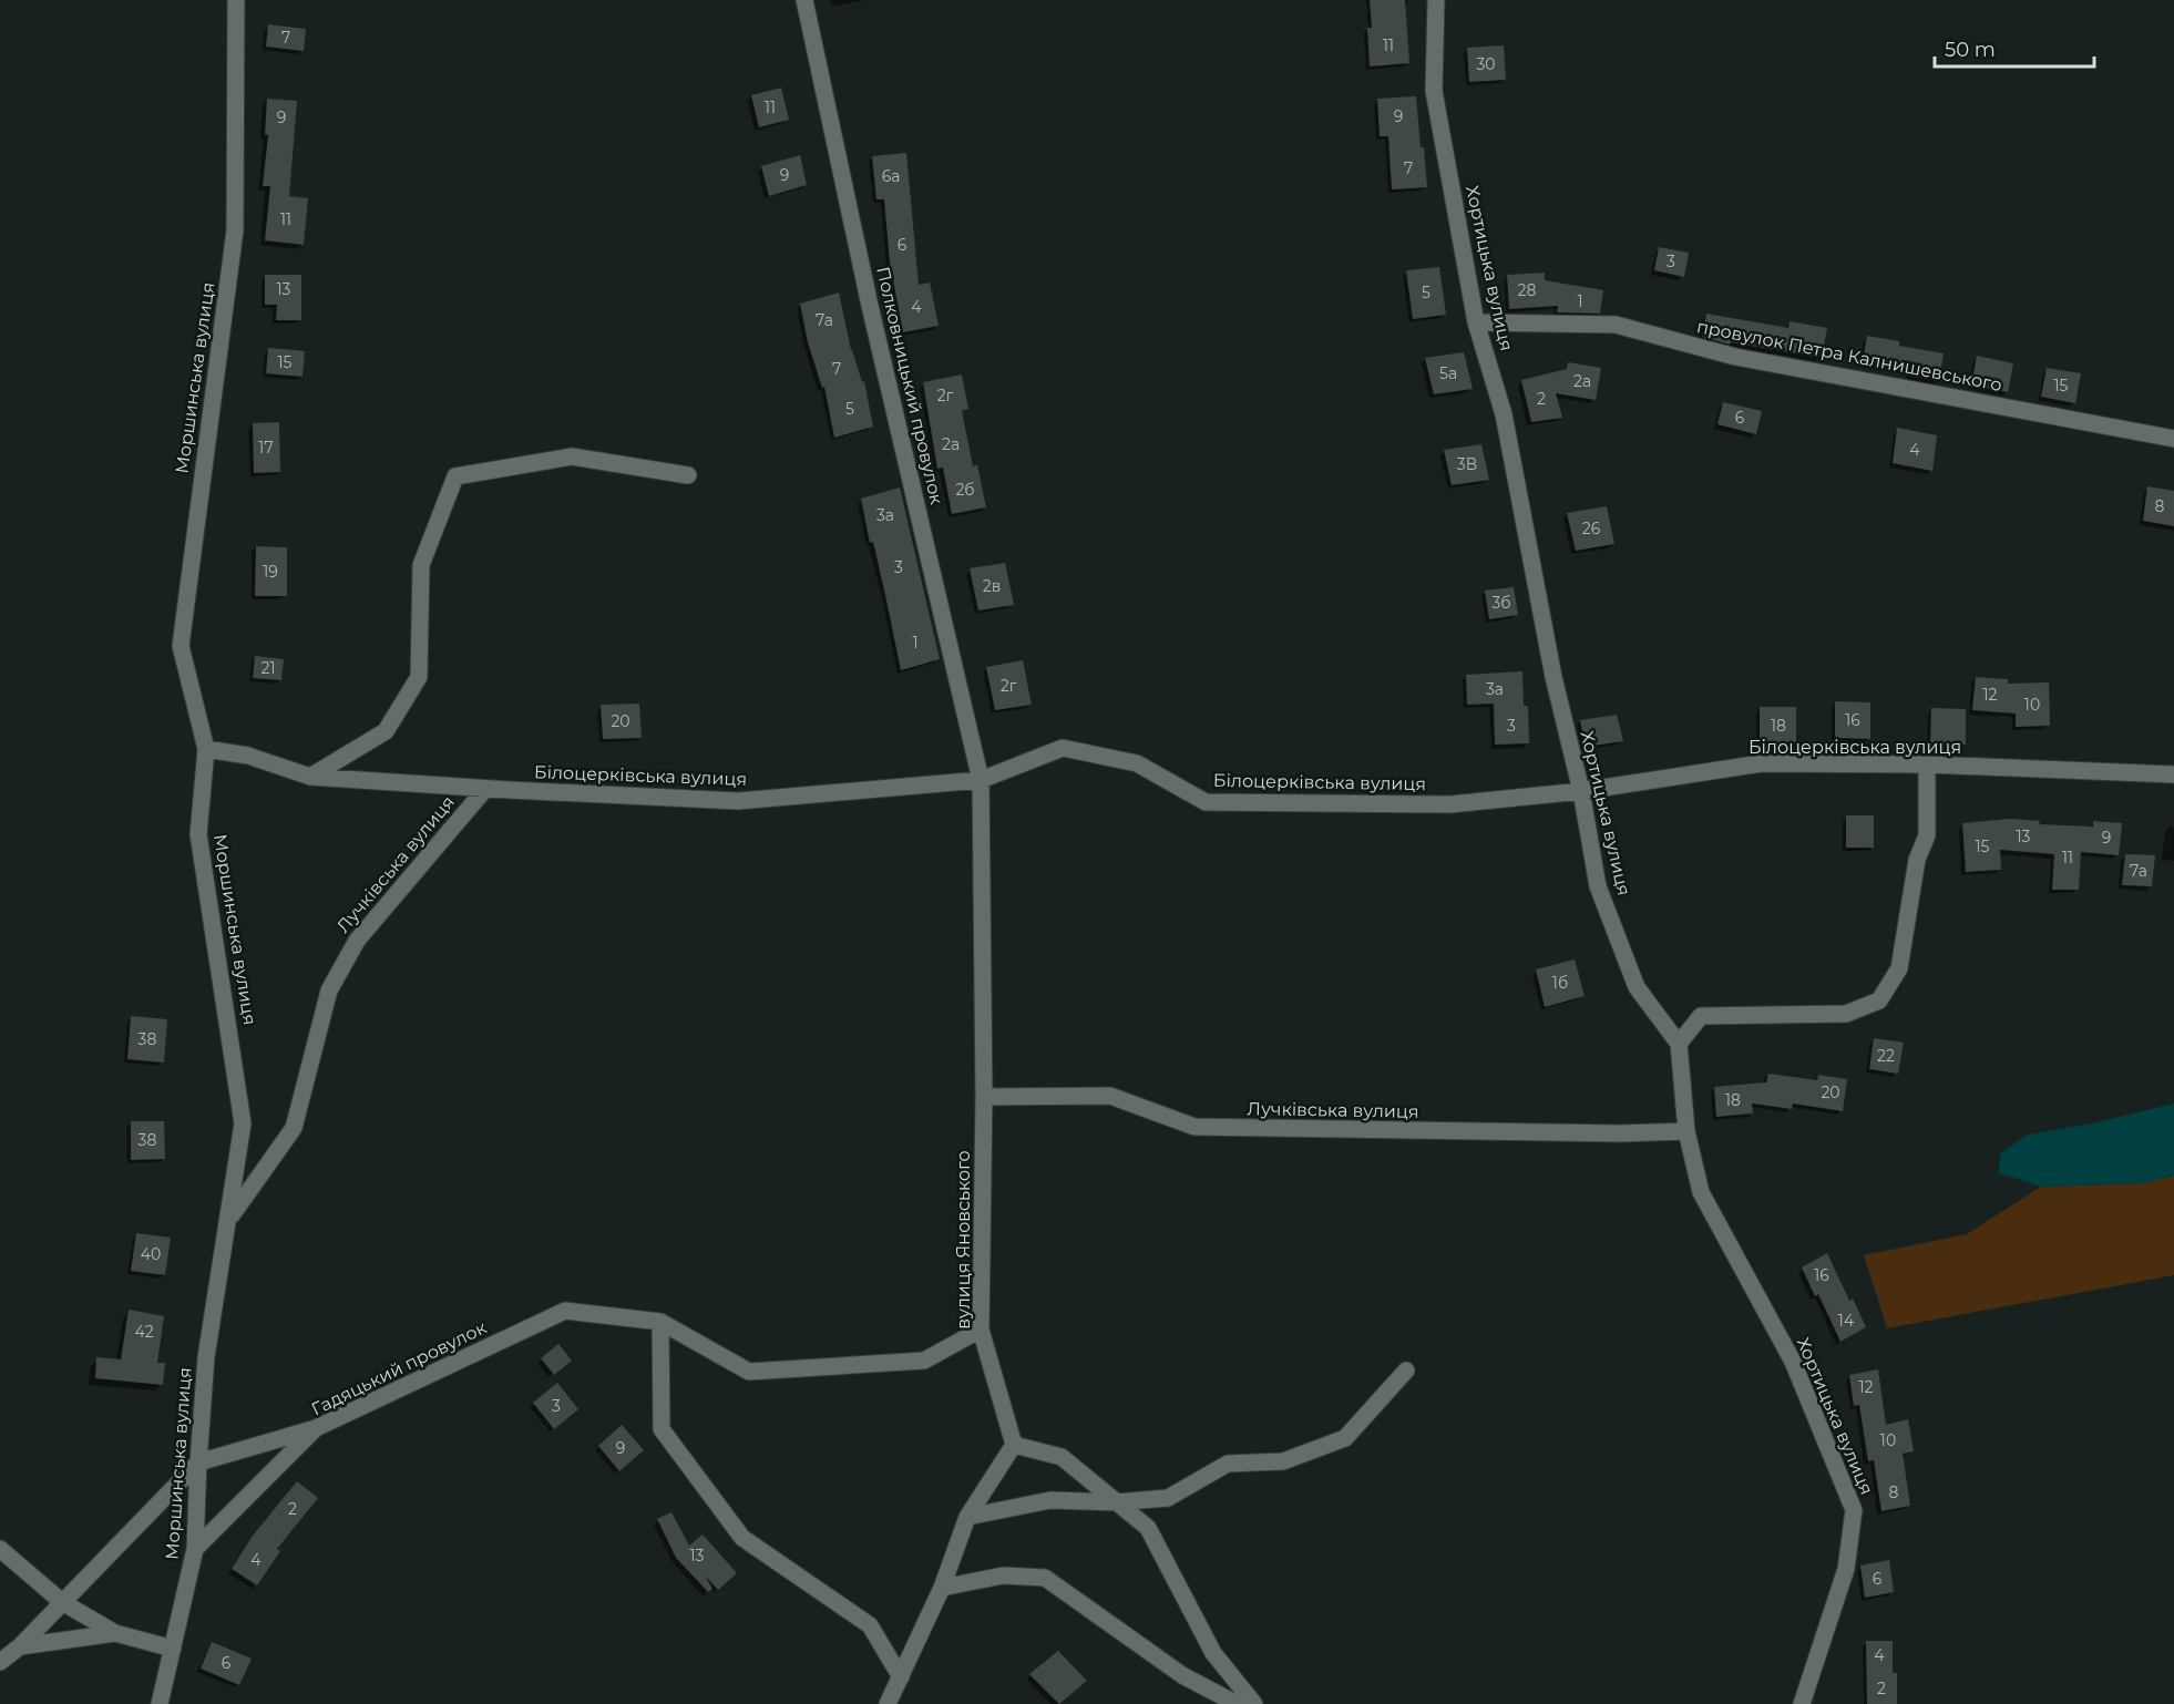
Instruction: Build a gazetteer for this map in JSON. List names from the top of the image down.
{
  "streets": {
    "street": [
      "Хортицька вулиця",
      "провулок Петра Калнишевського",
      "Моршинська вулиця",
      "Полковницький провулок",
      "Білоцерківська вулиця",
      "Лучківська вулиця",
      "вулиця Яновського",
      "Гадяцький провулок"
    ]
  },
  "crossings": [
    ["Хортицька вулиця", "провулок Петра Калнишевського"],
    ["Хортицька вулиця", "Білоцерківська вулиця"],
    ["Хортицька вулиця", "Лучківська вулиця"],
    ["Моршинська вулиця", "Білоцерківська вулиця"],
    ["Моршинська вулиця", "Лучківська вулиця"],
    ["Моршинська вулиця", "Гадяцький провулок"],
    ["Полковницький провулок", "Білоцерківська вулиця"],
    ["Полковницький провулок", "вулиця Яновського"],
    ["Білоцерківська вулиця", "Лучківська вулиця"],
    ["Білоцерківська вулиця", "вулиця Яновського"],
    ["Лучківська вулиця", "вулиця Яновського"],
    ["вулиця Яновського", "Гадяцький провулок"]
  ],
  "house_numbers": [
    "7",
    "11",
    "30",
    "11",
    "9",
    "9",
    "7",
    "9",
    "6а",
    "11",
    "6",
    "3",
    "13",
    "28",
    "5",
    "1",
    "4",
    "7а",
    "15",
    "7",
    "5а",
    "2а",
    "15",
    "2г",
    "2",
    "5",
    "6",
    "2а",
    "17",
    "4",
    "3В",
    "2б",
    "8",
    "3а",
    "26",
    "3",
    "19",
    "2в",
    "3б",
    "1",
    "21",
    "2г",
    "3а",
    "12",
    "10",
    "16",
    "20",
    "3",
    "18",
    "13",
    "9",
    "15",
    "11",
    "7а",
    "1б",
    "38",
    "22",
    "20",
    "18",
    "38",
    "40",
    "16",
    "14",
    "42",
    "12",
    "3",
    "10",
    "9",
    "8",
    "2",
    "13",
    "4",
    "6",
    "4",
    "6",
    "2"
  ],
  "scale_bar": "50 m"
}
